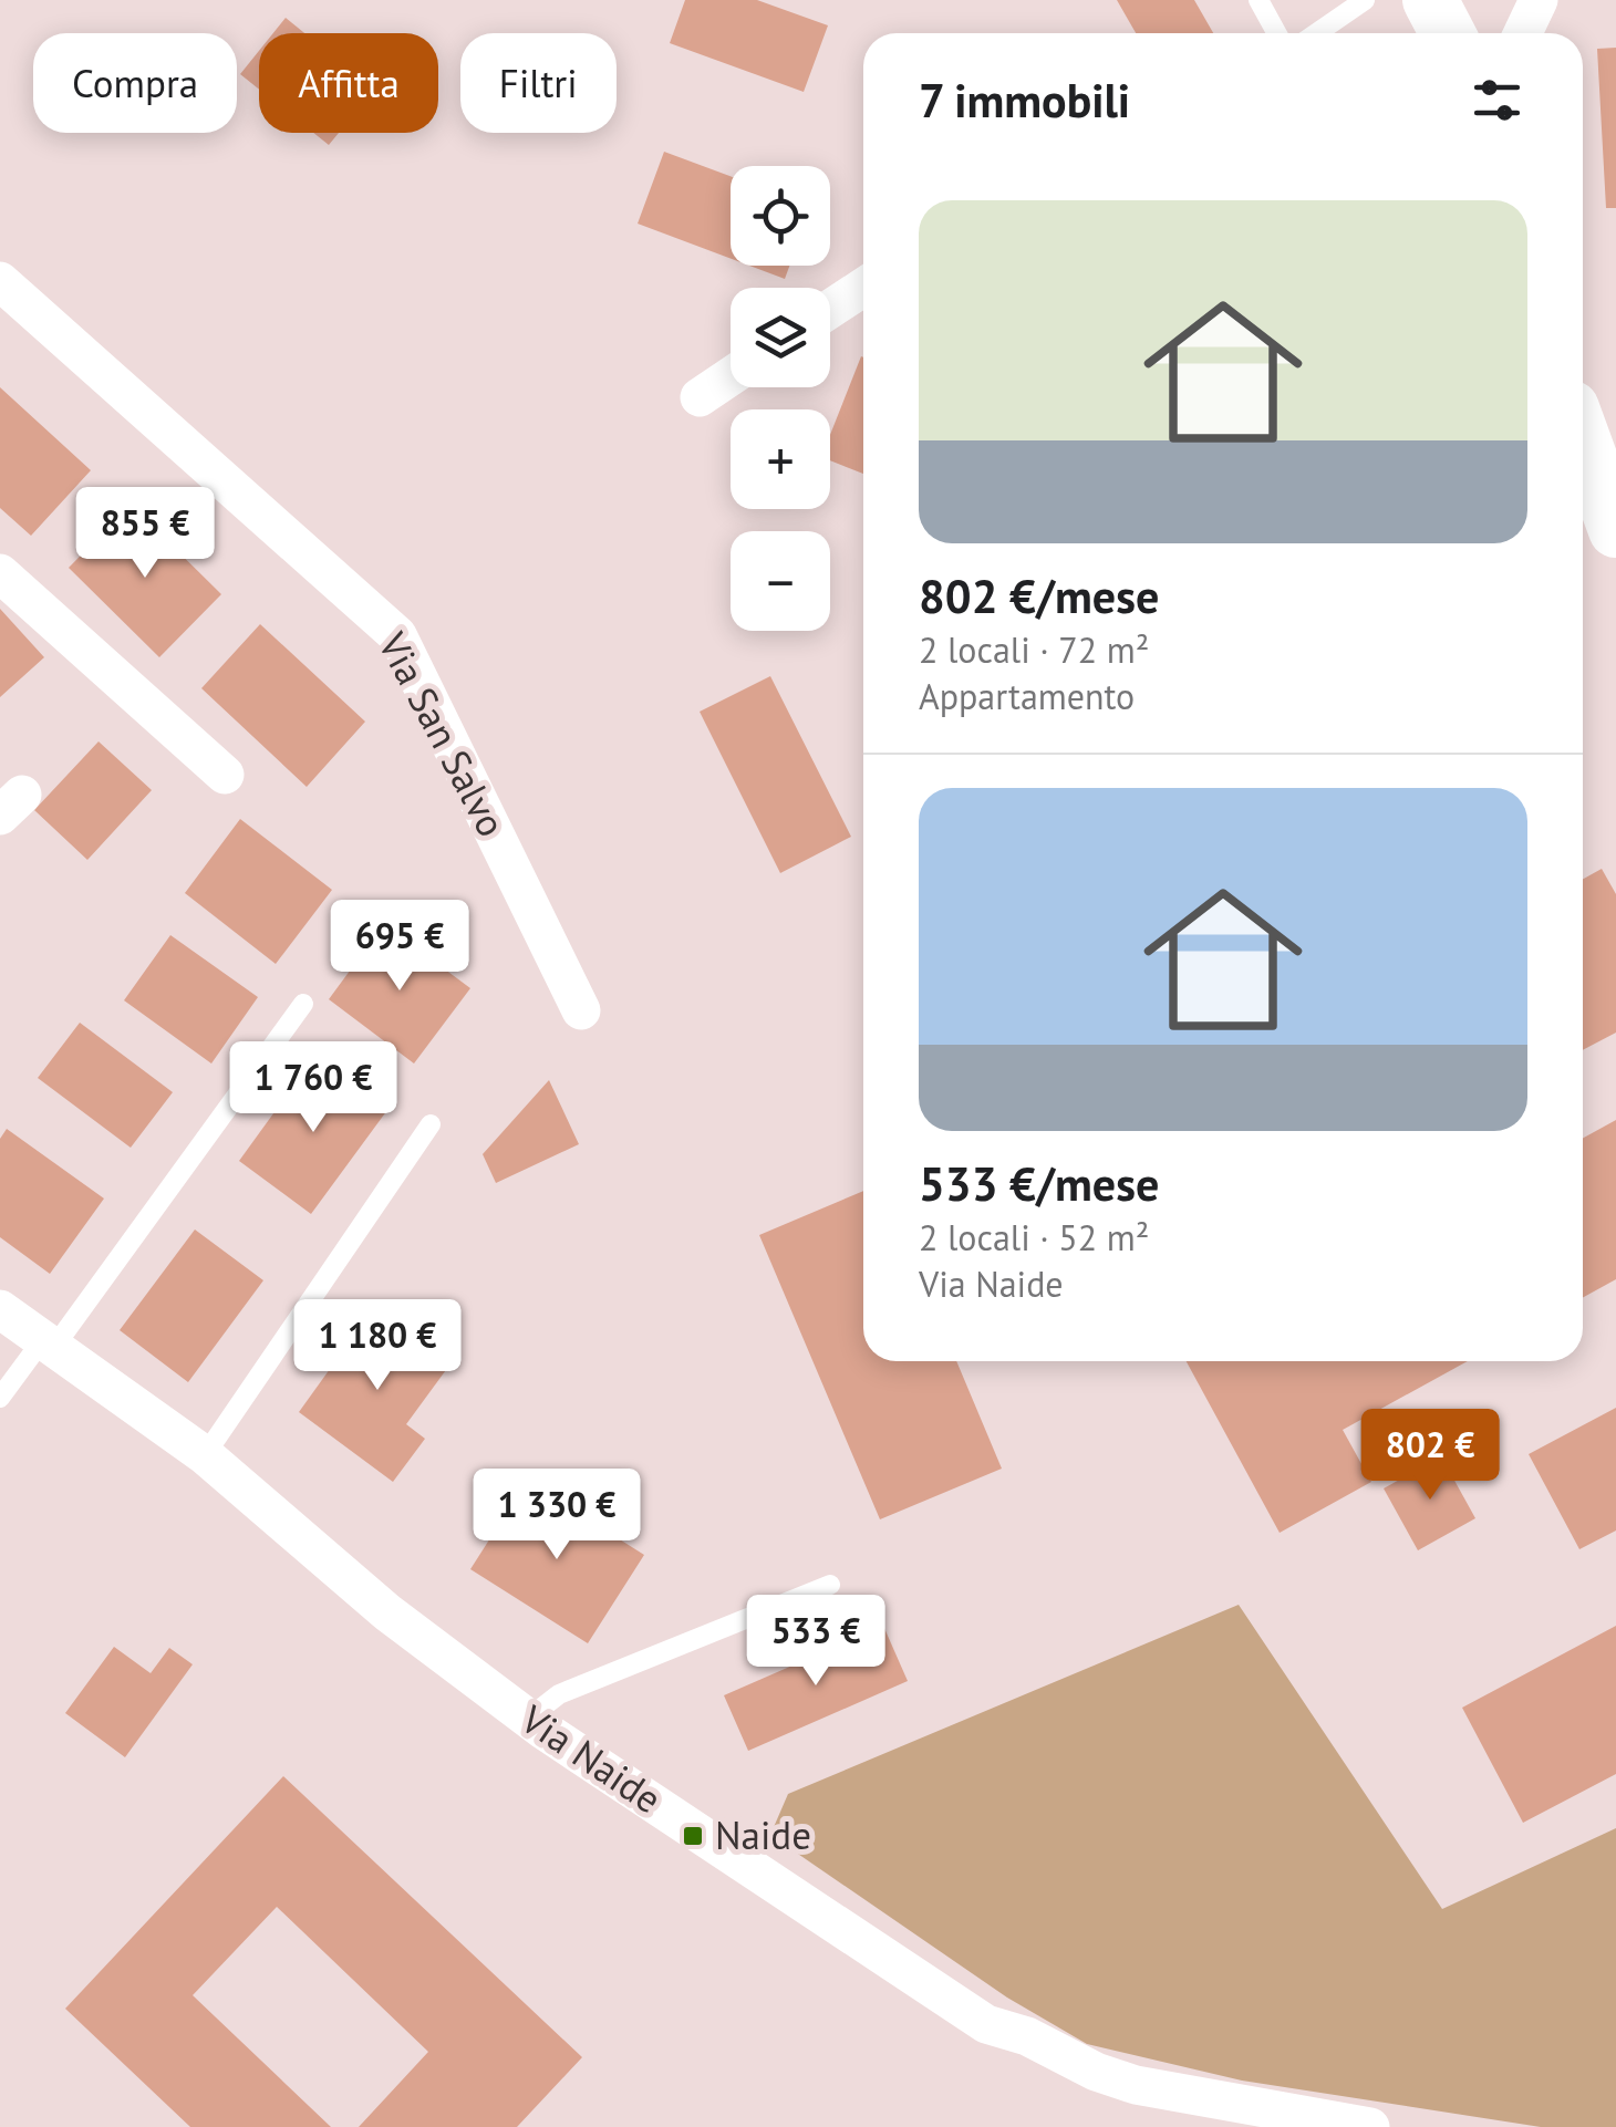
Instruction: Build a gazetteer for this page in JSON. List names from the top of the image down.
{
  "streets": {
    "street": ["Via San Salvo", "Via Naide"]
  },
  "places": {
    "transit": ["Naide"]
  },
  "page": {
    "chip": ["Compra", "Affitta", "Filtri"],
    "heading": "7 immobili",
    "map_buttons": ["+", "−"],
    "list": [
      {
        "name": "802 €/mese",
        "note": "2 locali · 72 m² · Appartamento"
      },
      {
        "name": "533 €/mese",
        "note": "2 locali · 52 m² · Via Naide"
      }
    ],
    "price": [
      "855 €",
      "695 €",
      "1 760 €",
      "1 180 €",
      "802 €",
      "1 330 €",
      "533 €"
    ]
  }
}
